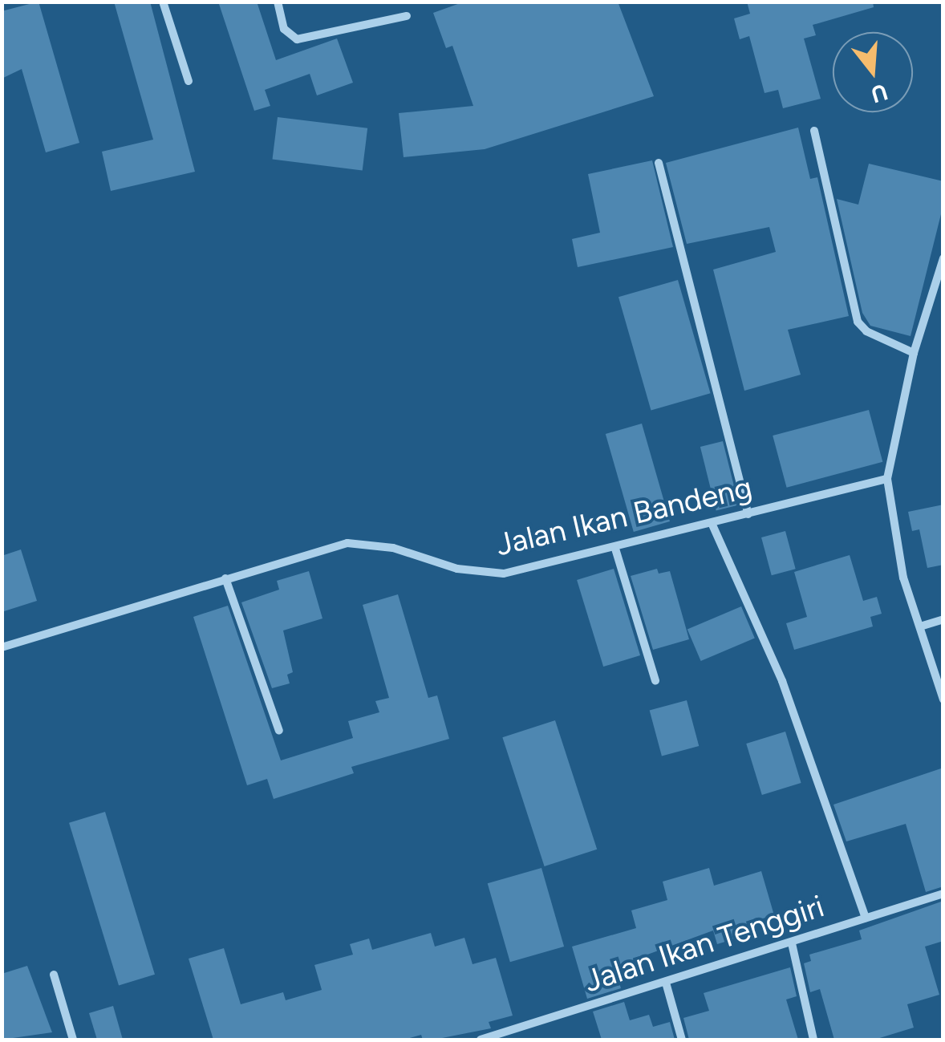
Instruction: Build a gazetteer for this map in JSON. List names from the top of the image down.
{
  "streets": {
    "street": ["Jalan Ikan Bandeng", "Jalan Ikan Tenggiri"]
  },
  "north": "bottom"
}
